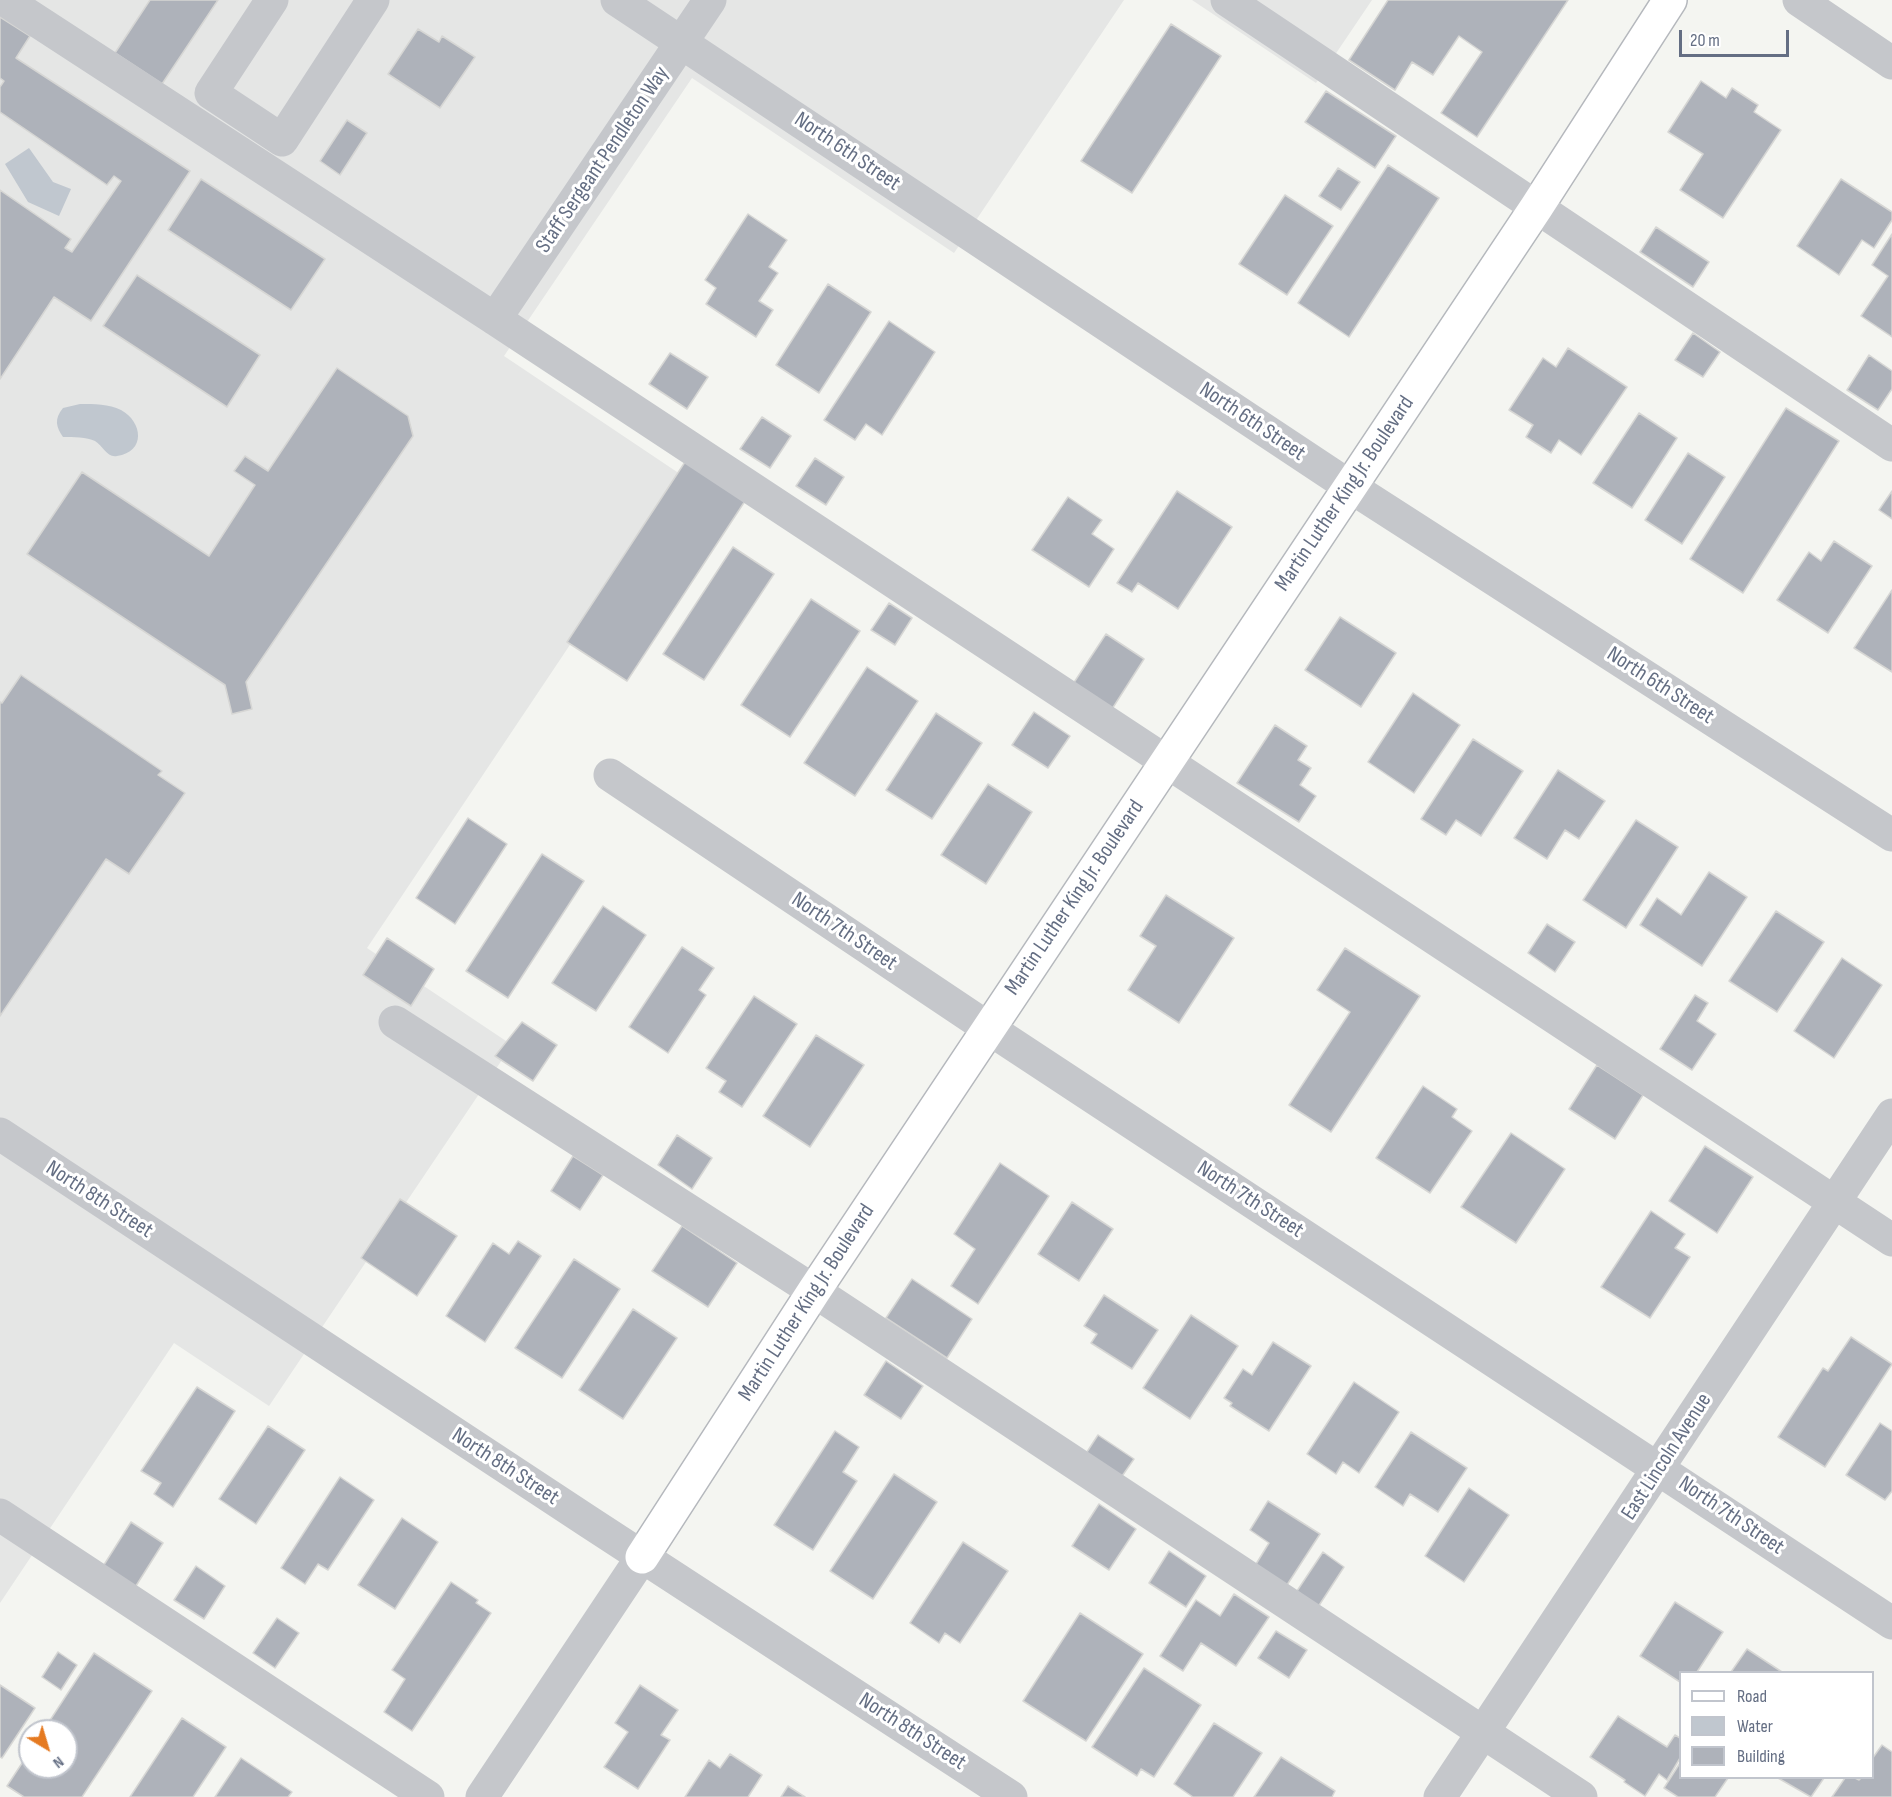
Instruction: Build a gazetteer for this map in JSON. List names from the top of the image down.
{
  "streets": {
    "main road": ["Martin Luther King Jr. Boulevard"],
    "street": [
      "North 6th Street",
      "Staff Sergeant Pendleton Way",
      "North 7th Street",
      "North 8th Street",
      "East Lincoln Avenue"
    ]
  },
  "crossings": [
    ["North 6th Street", "Staff Sergeant Pendleton Way"],
    ["North 6th Street", "Martin Luther King Jr. Boulevard"],
    ["Martin Luther King Jr. Boulevard", "North 7th Street"],
    ["Martin Luther King Jr. Boulevard", "North 8th Street"],
    ["North 7th Street", "East Lincoln Avenue"]
  ],
  "legend": ["Road", "Water", "Building"],
  "scale_bar": "20 m",
  "north": "bottom right"
}
